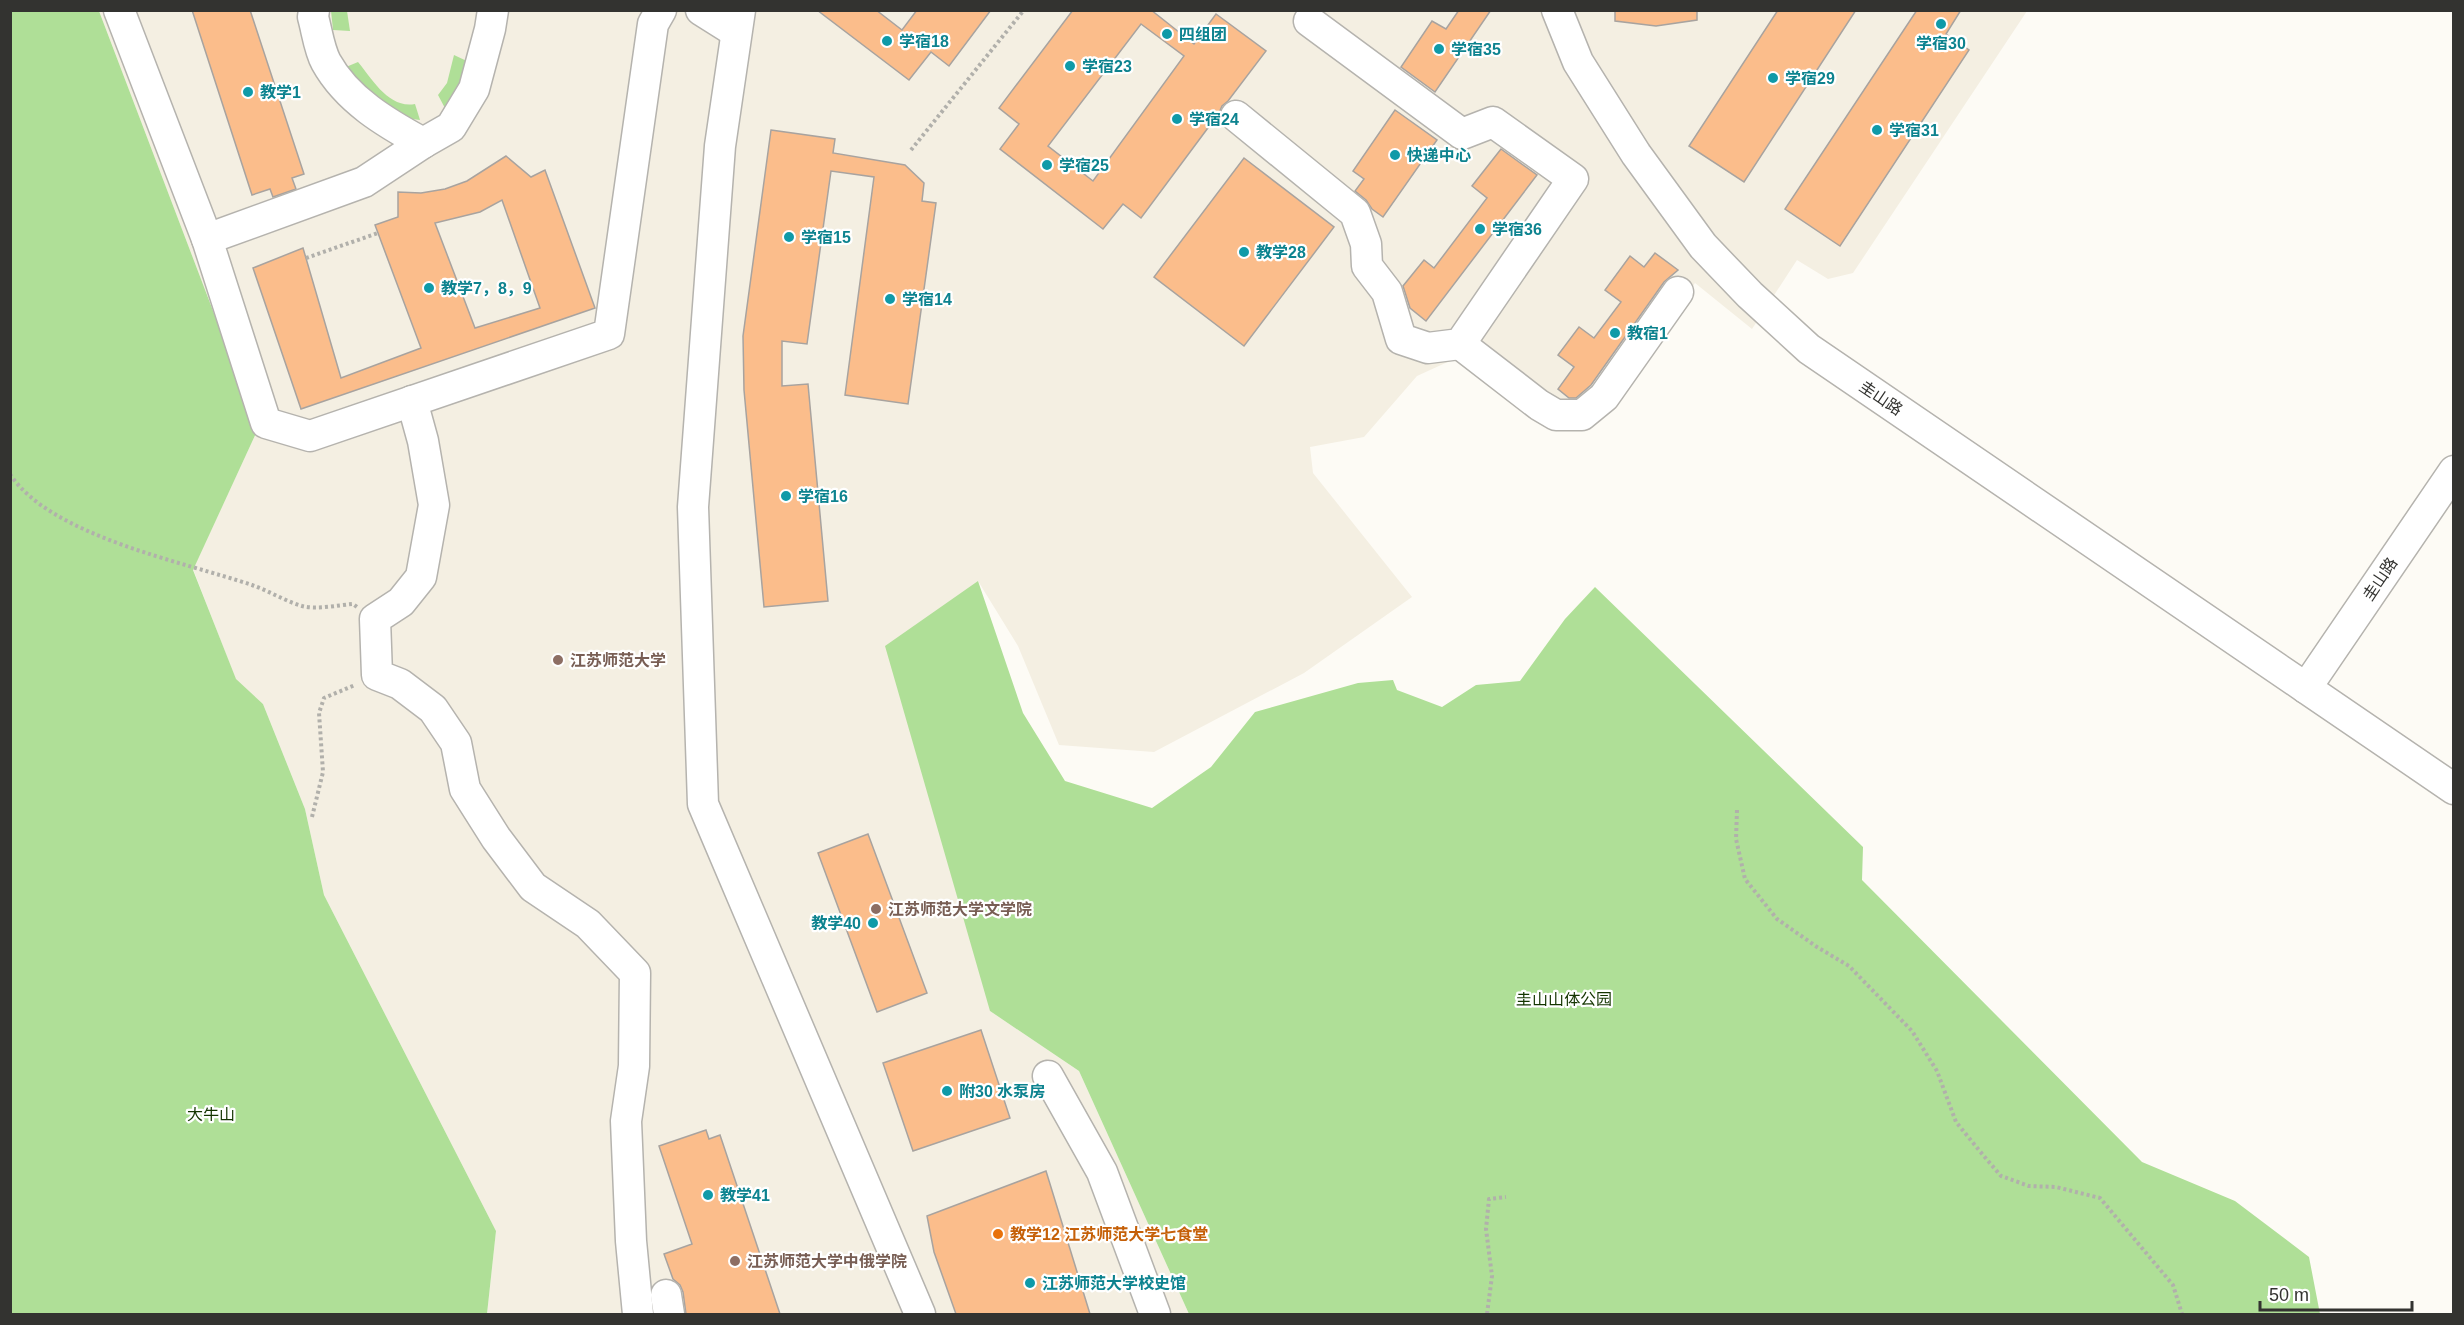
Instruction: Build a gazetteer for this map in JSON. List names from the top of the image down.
{
  "streets": {
    "street": ["圭山路"]
  },
  "parks": ["圭山山体公园", "大牛山"],
  "places": [
    "学宿30",
    "四组团",
    "学宿18",
    "学宿35",
    "学宿23",
    "学宿29",
    "教学1",
    "学宿24",
    "学宿31",
    "快递中心",
    "学宿25",
    "学宿36",
    "学宿15",
    "教学28",
    "教学7，8，9",
    "学宿14",
    "教宿1",
    "学宿16",
    "江苏师范大学",
    "江苏师范大学文学院",
    "教学40",
    "附30 水泵房",
    "教学41",
    "教学12 江苏师范大学七食堂",
    "江苏师范大学中俄学院",
    "江苏师范大学校史馆"
  ],
  "scale_bar": "50 m"
}
